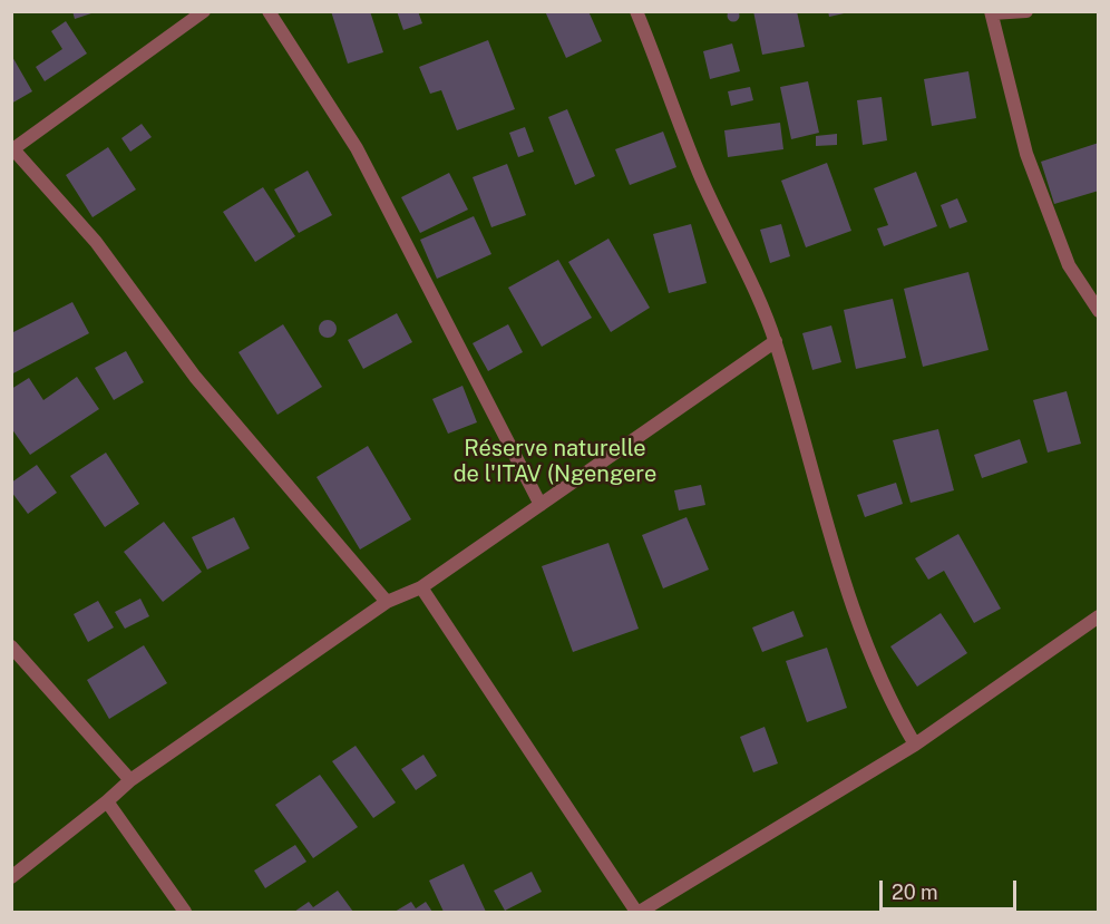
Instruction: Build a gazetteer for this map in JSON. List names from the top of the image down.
{
  "parks": ["Réserve naturelle de l'ITAV (Ngengere"],
  "scale_bar": "20 m"
}
